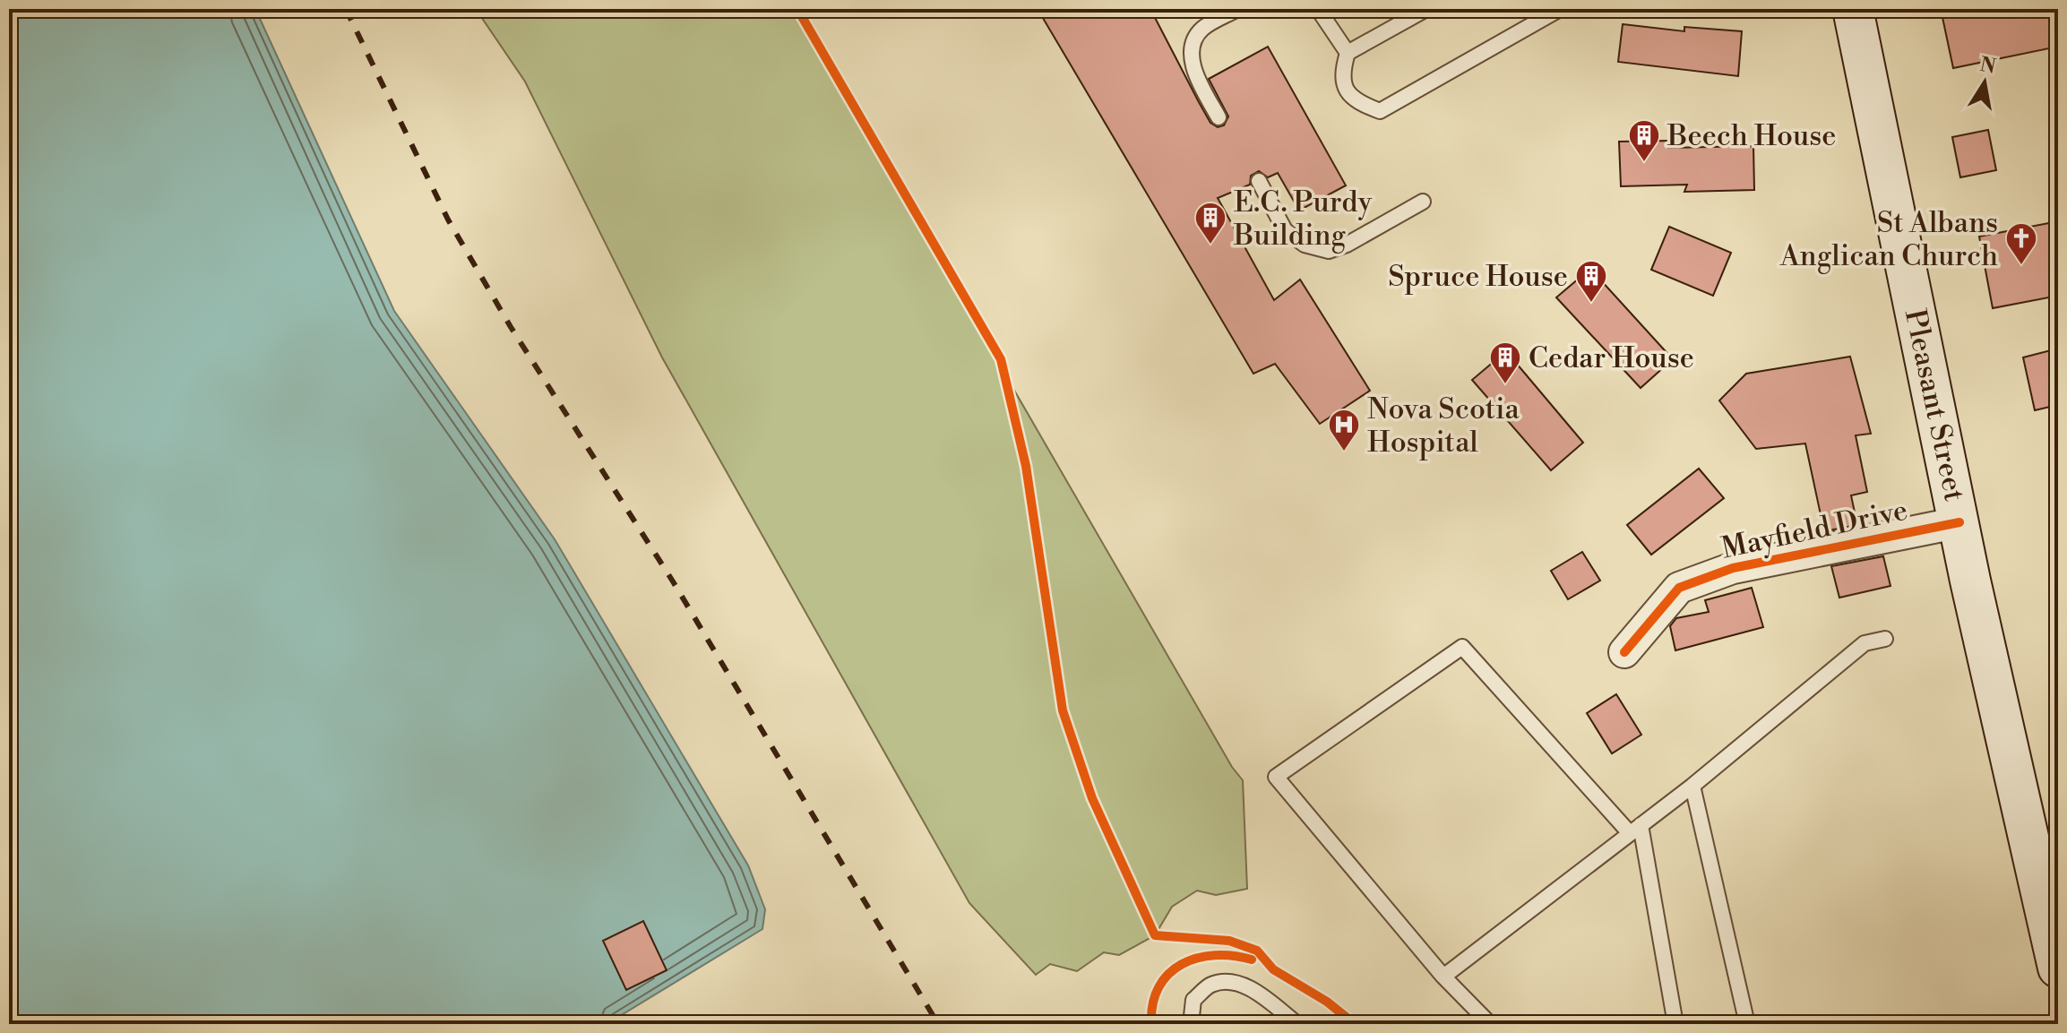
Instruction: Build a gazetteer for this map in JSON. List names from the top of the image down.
{
  "streets": {
    "main road": ["Pleasant Street"],
    "street": ["Mayfield Drive"]
  },
  "crossings": [
    ["Pleasant Street", "Mayfield Drive"]
  ],
  "places": {
    "building": [
      "Beech House",
      "E.C. Purdy Building",
      "Spruce House",
      "Cedar House"
    ],
    "church": ["St Albans Anglican Church"],
    "hospital": ["Nova Scotia Hospital"]
  },
  "north": "top"
}
